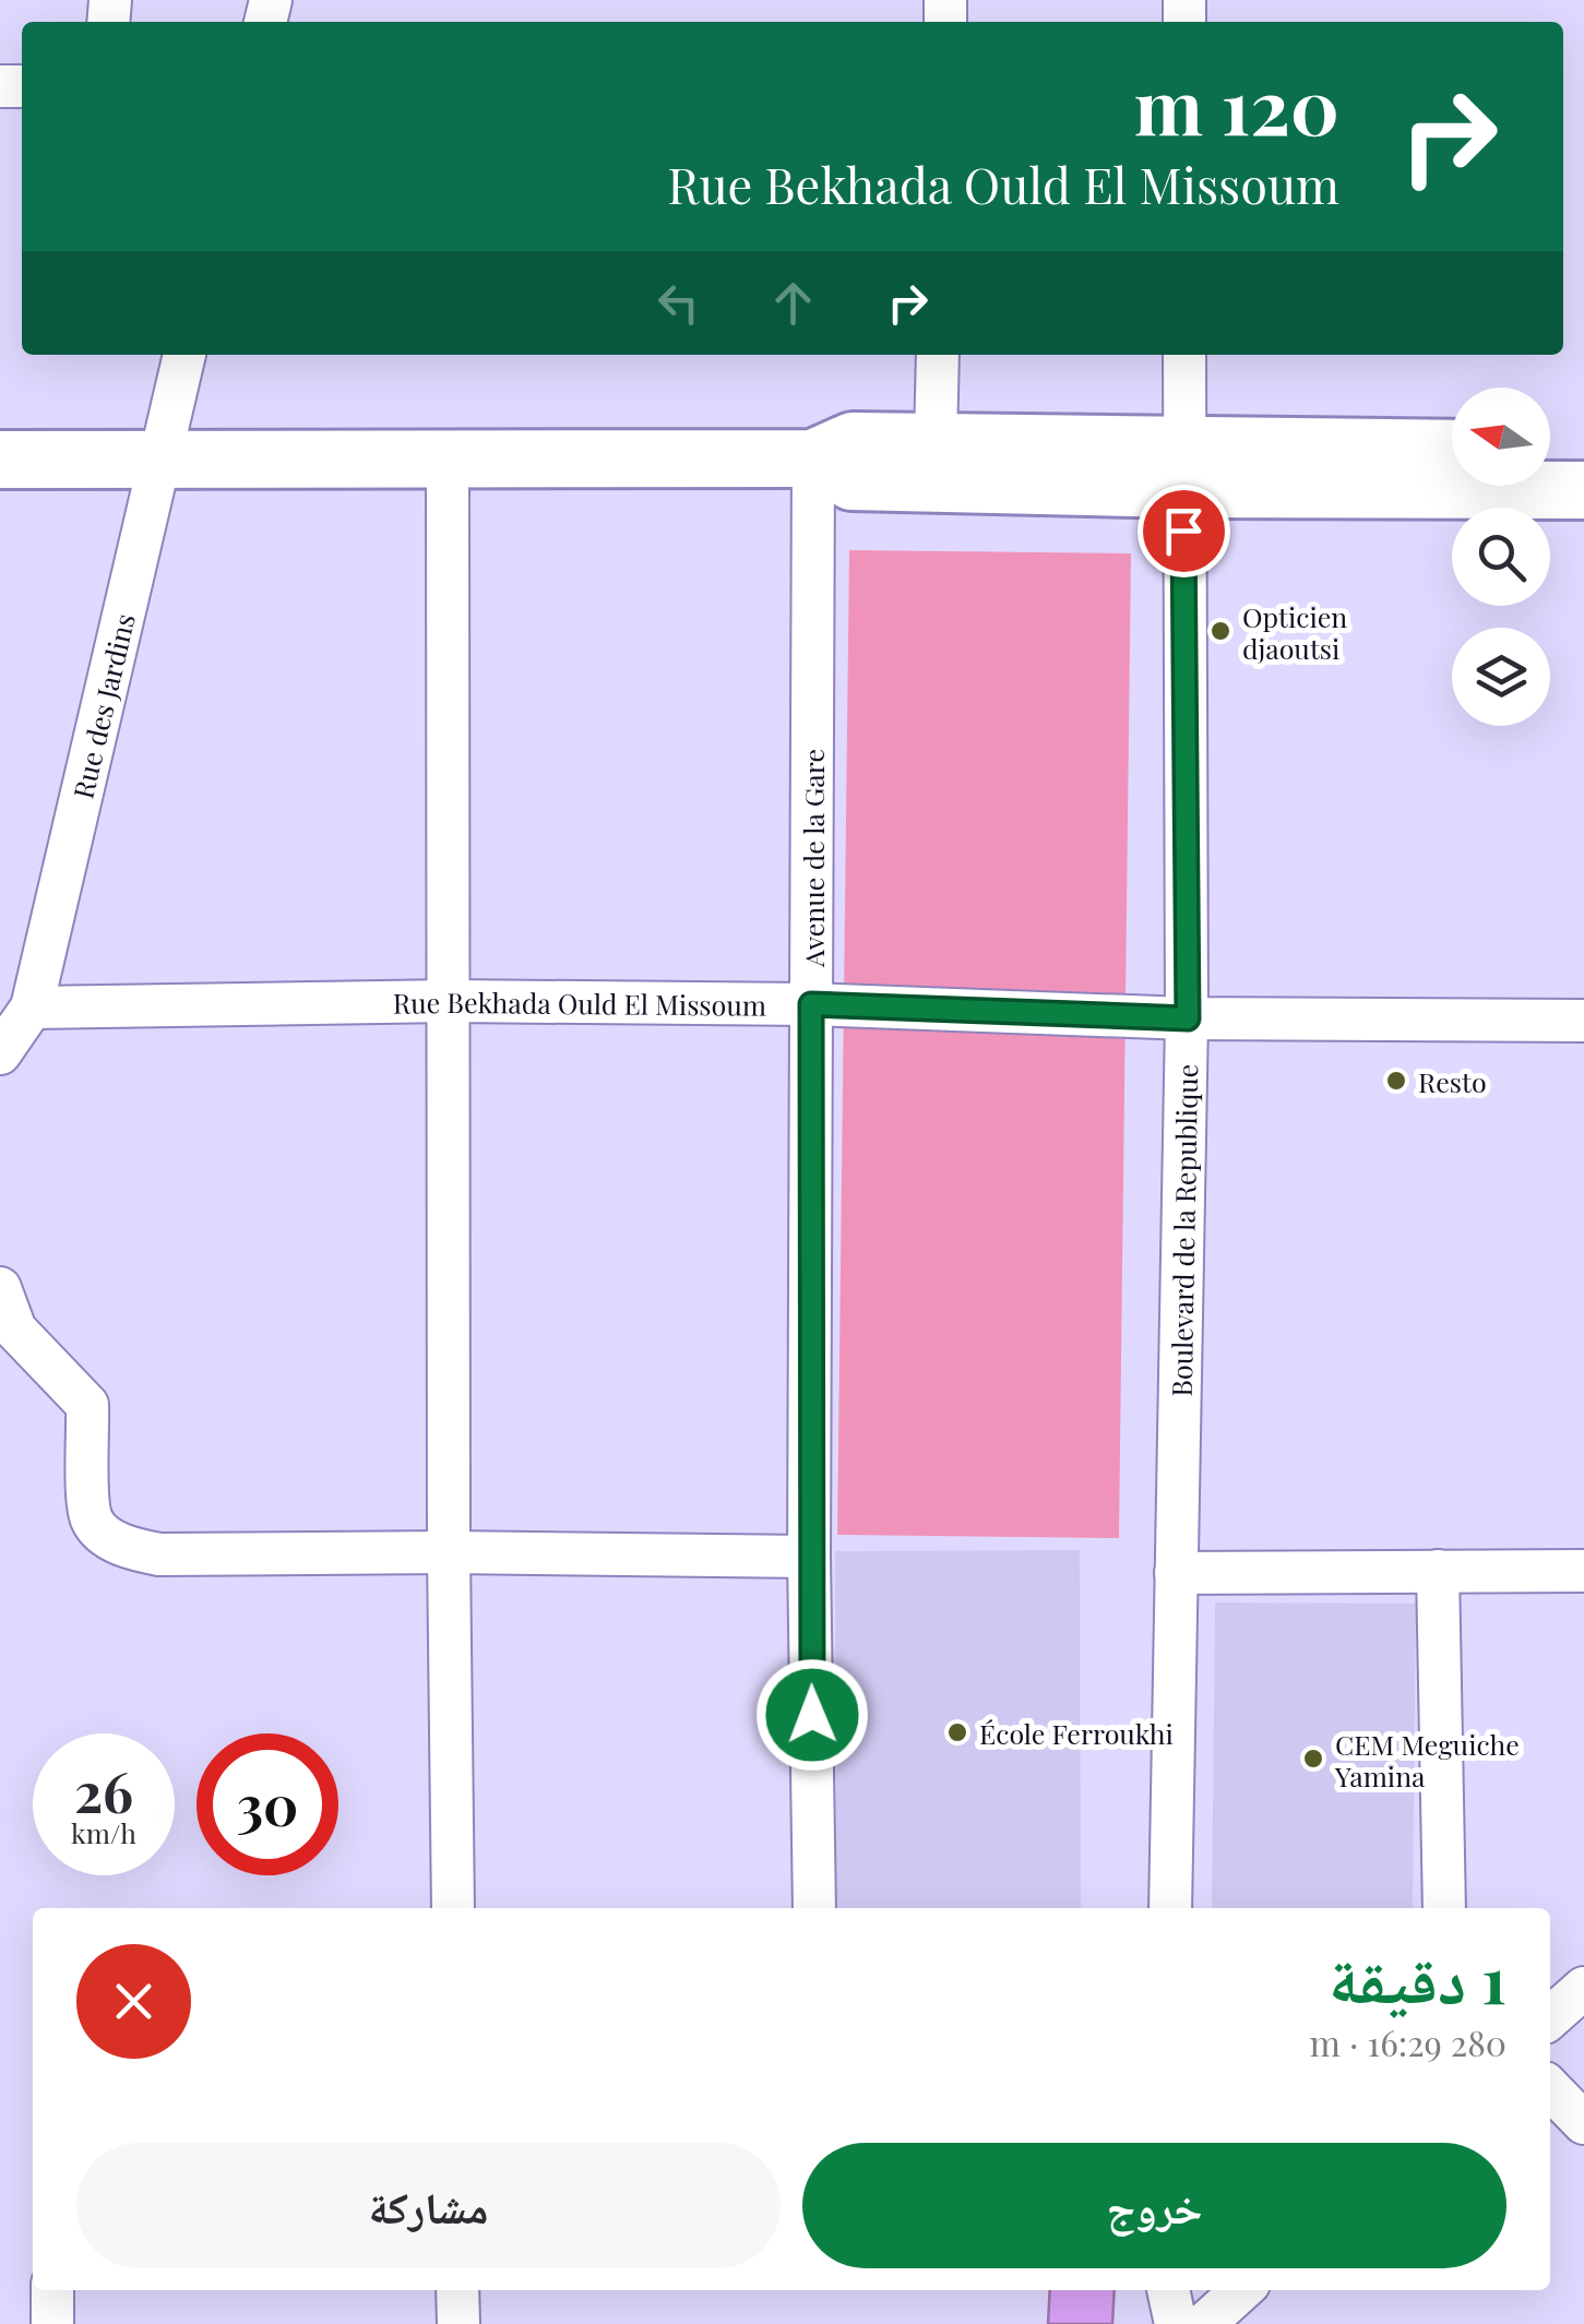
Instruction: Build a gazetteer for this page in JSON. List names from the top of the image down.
{
  "streets": {
    "street": [
      "Rue des Jardins",
      "Avenue de la Gare",
      "Rue Bekhada Ould El Missoum",
      "Boulevard de la Republique"
    ]
  },
  "crossings": [
    ["Rue des Jardins", "Rue Bekhada Ould El Missoum"],
    ["Avenue de la Gare", "Rue Bekhada Ould El Missoum"],
    ["Rue Bekhada Ould El Missoum", "Boulevard de la Republique"]
  ],
  "places": [
    "Opticien djaoutsi",
    "Resto",
    "École Ferroukhi",
    "CEM Meguiche Yamina"
  ],
  "north": "left",
  "page": {
    "turn": ["120 m", "Rue Bekhada Ould El Missoum"],
    "speed": "26 km/h",
    "limit": "30",
    "heading": ["1 دقيقة", "280 m · 16:29"],
    "buttons": ["خروج", "مشاركة"]
  }
}
